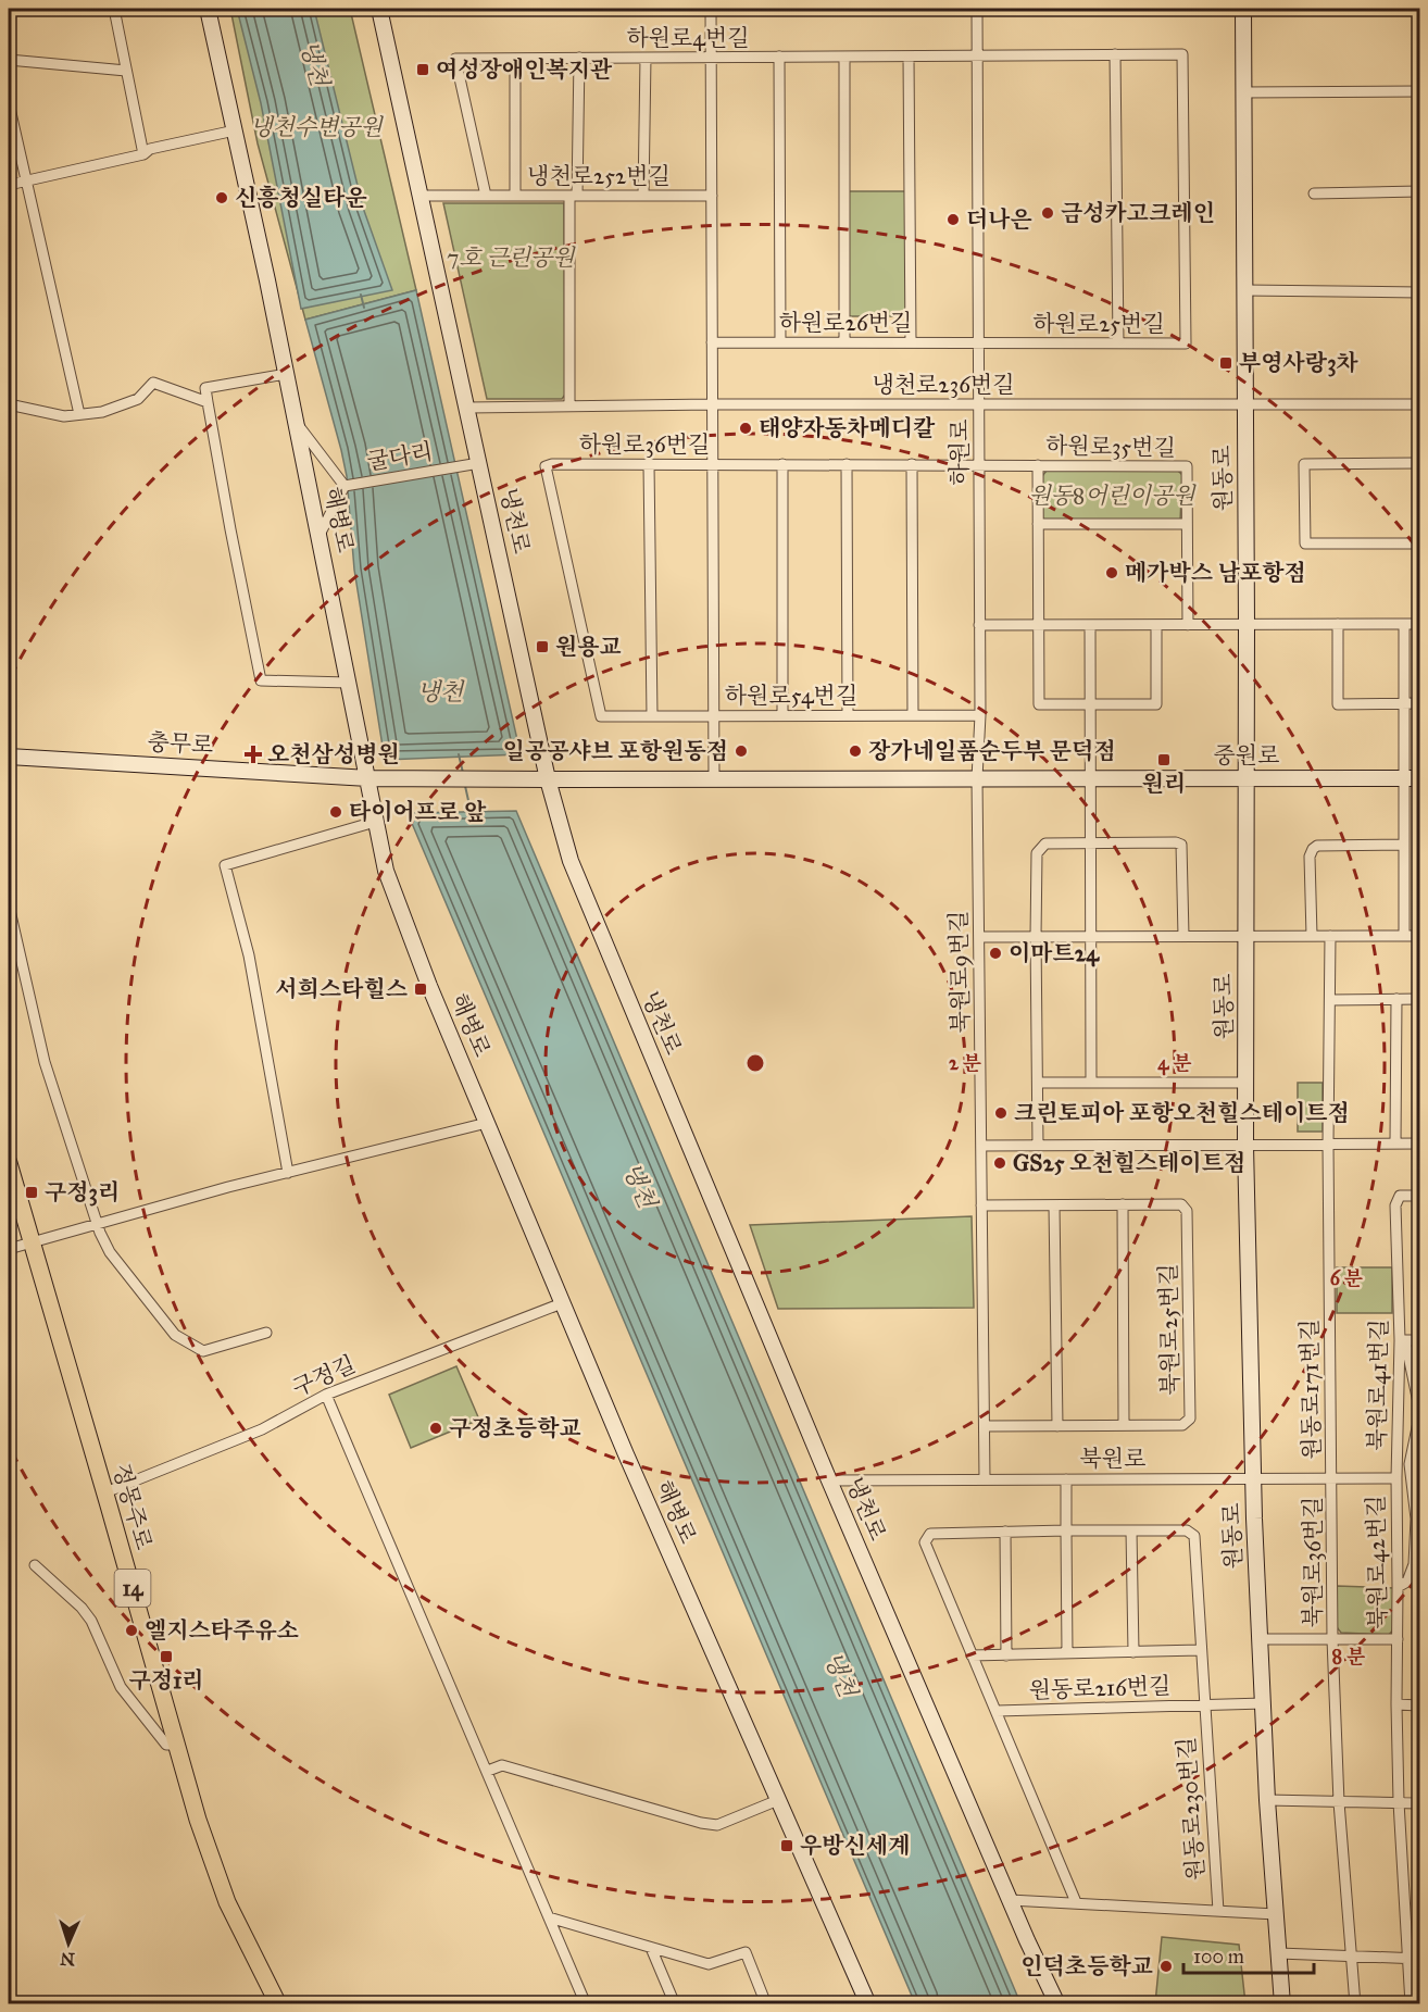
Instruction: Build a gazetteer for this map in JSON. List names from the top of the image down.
{
  "streets": {
    "main road": ["정몽주로", "14"],
    "street": [
      "하원로4번길",
      "냉천로252번길",
      "하원로26번길",
      "하원로25번길",
      "냉천로236번길",
      "하원로36번길",
      "하원로35번길",
      "하원로",
      "굴다리",
      "원동로",
      "해병로",
      "냉천로",
      "하원로54번길",
      "충무로",
      "중원로",
      "북원로9번길",
      "북원로25번길",
      "구정길",
      "북원로41번길",
      "원동로171번길",
      "북원로",
      "북원로36번길",
      "북원로42번길",
      "원동로216번길",
      "원동로230번길"
    ]
  },
  "crossings": [
    ["하원로4번길", "냉천로252번길"],
    ["하원로4번길", "하원로25번길"],
    ["하원로4번길", "하원로"],
    ["냉천로252번길", "냉천로"],
    ["하원로26번길", "하원로25번길"],
    ["하원로26번길", "하원로"],
    ["하원로25번길", "하원로"],
    ["냉천로236번길", "하원로"],
    ["냉천로236번길", "원동로"],
    ["냉천로236번길", "냉천로"],
    ["하원로36번길", "하원로35번길"],
    ["하원로36번길", "하원로"],
    ["하원로36번길", "하원로54번길"],
    ["하원로35번길", "하원로"],
    ["하원로", "하원로54번길"],
    ["하원로", "중원로"],
    ["하원로", "북원로9번길"],
    ["굴다리", "냉천로"],
    ["원동로", "중원로"],
    ["원동로", "북원로"],
    ["원동로", "원동로216번길"],
    ["원동로", "원동로230번길"],
    ["해병로", "충무로"],
    ["해병로", "구정길"],
    ["냉천로", "중원로"],
    ["냉천로", "북원로"],
    ["냉천로", "원동로230번길"],
    ["충무로", "중원로"],
    ["중원로", "북원로9번길"],
    ["북원로9번길", "북원로25번길"],
    ["북원로9번길", "북원로"],
    ["구정길", "정몽주로"],
    ["북원로41번길", "북원로"],
    ["북원로41번길", "북원로42번길"],
    ["원동로171번길", "북원로"],
    ["원동로171번길", "북원로36번길"],
    ["북원로", "북원로36번길"],
    ["북원로", "북원로42번길"],
    ["북원로", "원동로216번길"],
    ["원동로216번길", "원동로230번길"]
  ],
  "water": ["냉천"],
  "parks": ["냉천수변공원", "7호 근린공원", "원동8어린이공원"],
  "places": {
    "transit": [
      "여성장애인복지관",
      "부영사랑3차",
      "원용교",
      "원리",
      "서희스타힐스",
      "구정3리",
      "구정1리",
      "우방신세계"
    ],
    "other": [
      "신흥청실타운",
      "금성카고크레인",
      "더나은",
      "태양자동차메디칼",
      "메가박스 남포항점",
      "일공공샤브 포항원동점",
      "장가네일품순두부 문덕점",
      "타이어프로 앞",
      "이마트24",
      "크린토피아 포항오천힐스테이트점",
      "GS25 오천힐스테이트점",
      "구정초등학교",
      "엘지스타주유소",
      "인덕초등학교"
    ],
    "health": ["오천삼성병원"]
  },
  "scale_bar": "100 m",
  "north": "bottom",
  "rings": [
    "2 분",
    "4 분",
    "6 분",
    "8 분"
  ]
}
